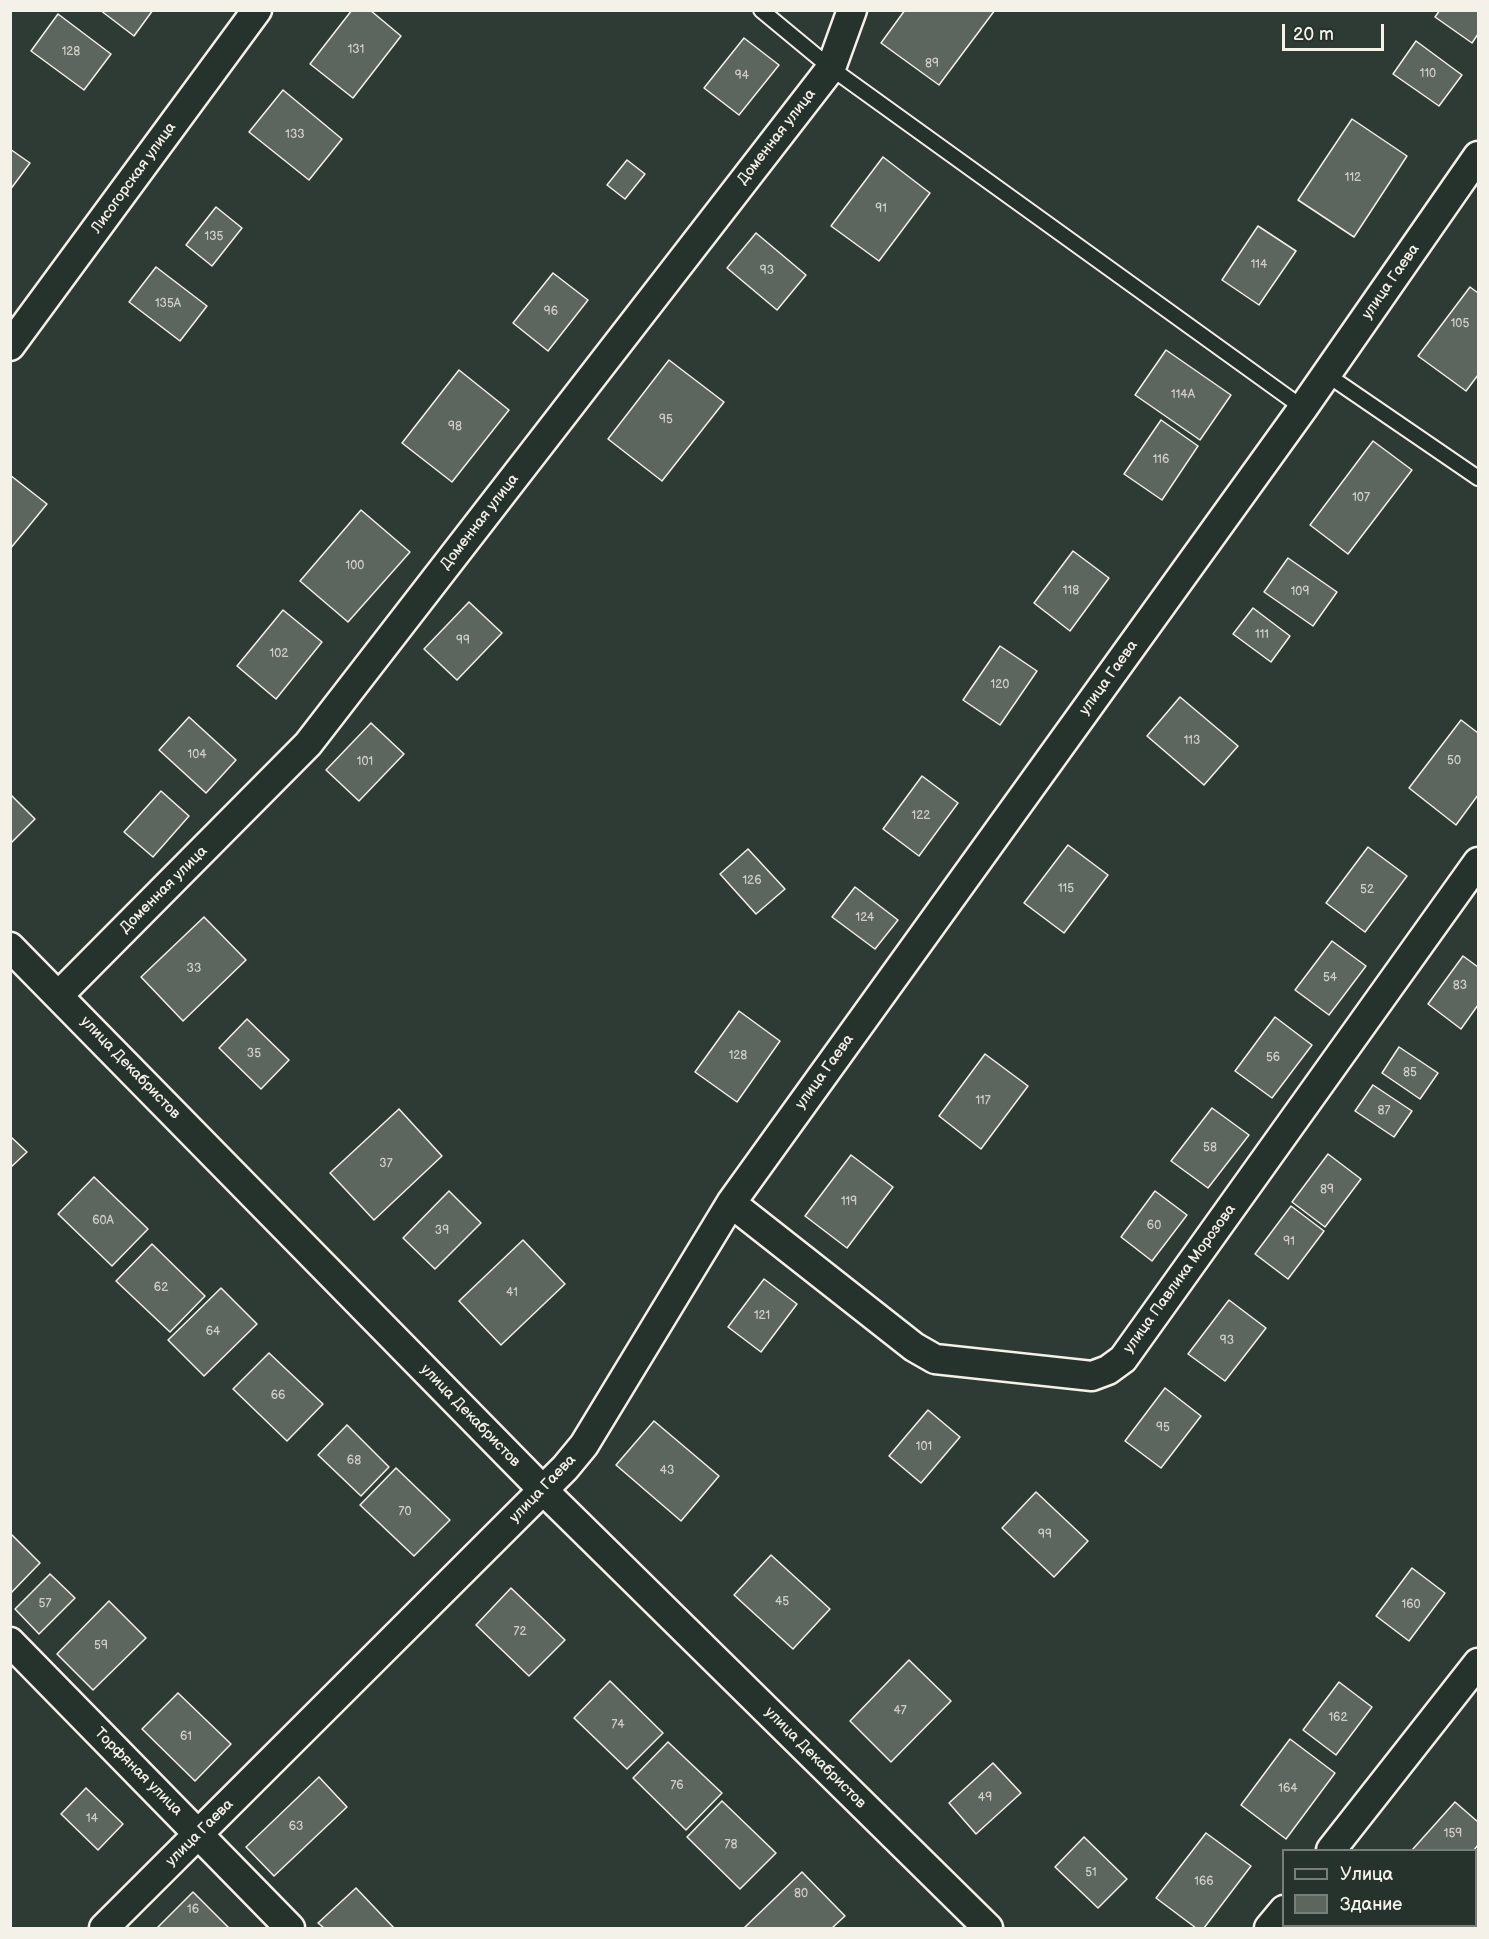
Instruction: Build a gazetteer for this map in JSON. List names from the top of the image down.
{
  "streets": {
    "street": [
      "Доменная улица",
      "Лисогорская улица",
      "улица Гаева",
      "улица Декабристов",
      "улица Павлика Морозова",
      "Торфяная улица"
    ]
  },
  "crossings": [
    ["Доменная улица", "улица Декабристов"],
    ["улица Гаева", "улица Декабристов"],
    ["улица Гаева", "улица Павлика Морозова"],
    ["улица Гаева", "Торфяная улица"]
  ],
  "house_numbers": [
    "131",
    "128",
    "89",
    "110",
    "94",
    "133",
    "112",
    "91",
    "135",
    "114",
    "93",
    "135А",
    "96",
    "105",
    "114А",
    "95",
    "98",
    "116",
    "107",
    "100",
    "118",
    "109",
    "111",
    "99",
    "102",
    "120",
    "113",
    "104",
    "50",
    "101",
    "122",
    "126",
    "115",
    "52",
    "124",
    "33",
    "54",
    "83",
    "35",
    "128",
    "56",
    "85",
    "117",
    "87",
    "58",
    "37",
    "89",
    "119",
    "60А",
    "60",
    "39",
    "91",
    "62",
    "41",
    "121",
    "64",
    "93",
    "66",
    "95",
    "101",
    "68",
    "43",
    "70",
    "99",
    "45",
    "57",
    "160",
    "72",
    "59",
    "47",
    "162",
    "74",
    "61",
    "76",
    "164",
    "49",
    "14",
    "63",
    "159",
    "78",
    "51",
    "166",
    "80",
    "16"
  ],
  "legend": ["Улица", "Здание"],
  "scale_bar": "20 m"
}
